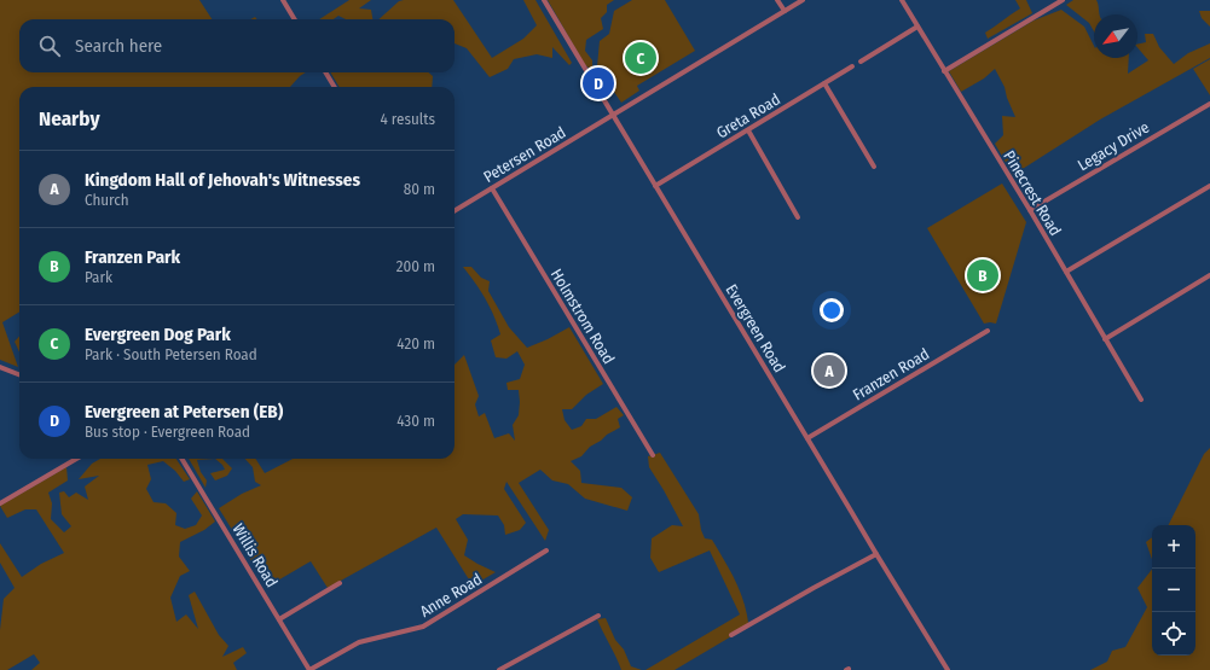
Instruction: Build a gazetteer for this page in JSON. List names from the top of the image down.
{
  "streets": {
    "street": [
      "Greta Road",
      "Legacy Drive",
      "Petersen Road",
      "Pinecrest Road",
      "Holmstrom Road",
      "Evergreen Road",
      "Franzen Road",
      "Willis Road",
      "Anne Road"
    ]
  },
  "crossings": [
    ["Greta Road", "Evergreen Road"],
    ["Legacy Drive", "Pinecrest Road"],
    ["Petersen Road", "Holmstrom Road"],
    ["Petersen Road", "Evergreen Road"],
    ["Evergreen Road", "Franzen Road"],
    ["Willis Road", "Anne Road"]
  ],
  "north": "bottom left",
  "page": {
    "search": "Search here",
    "pins": [
      "C",
      "D",
      "B",
      "A"
    ],
    "heading": ["Nearby", "4 results"],
    "list": [
      {
        "mark": "A",
        "name": "Kingdom Hall of Jehovah's Witnesses",
        "note": "Church",
        "value": "80 m"
      },
      {
        "mark": "B",
        "name": "Franzen Park",
        "note": "Park",
        "value": "200 m"
      },
      {
        "mark": "C",
        "name": "Evergreen Dog Park",
        "note": "Park · South Petersen Road",
        "value": "420 m"
      },
      {
        "mark": "D",
        "name": "Evergreen at Petersen (EB)",
        "note": "Bus stop · Evergreen Road",
        "value": "430 m"
      }
    ],
    "map_buttons": ["+", "−"]
  }
}
